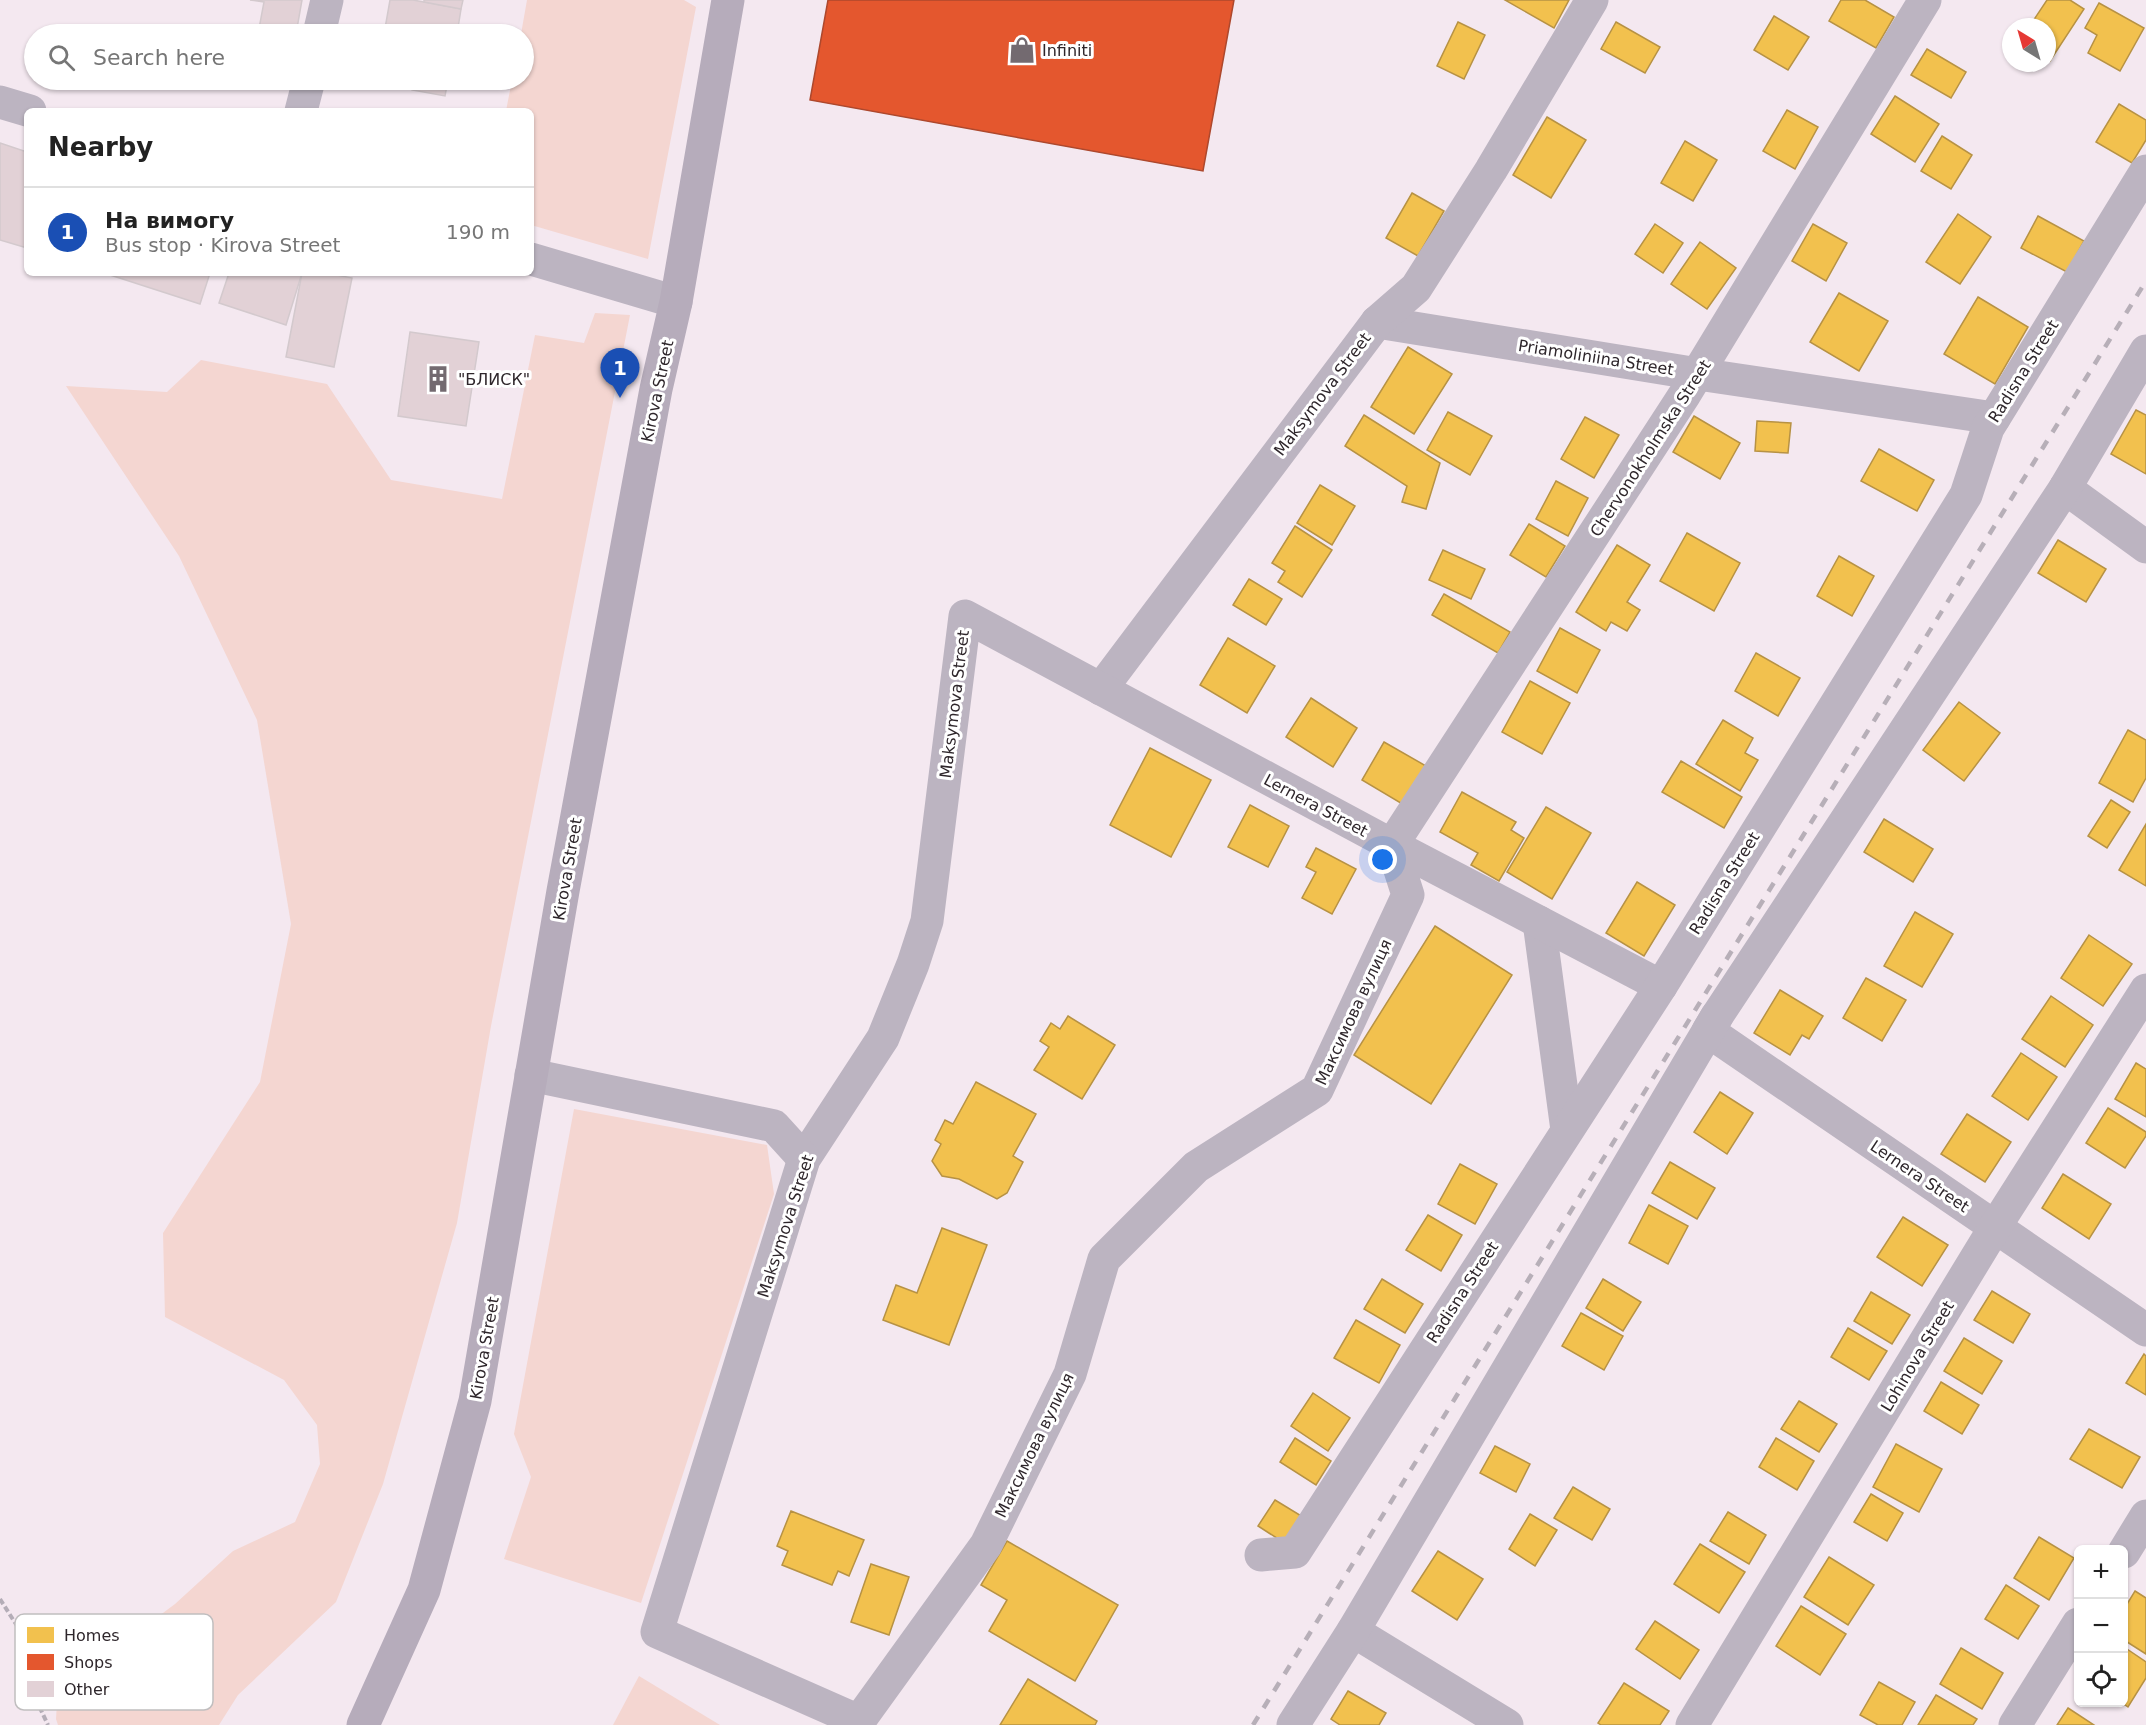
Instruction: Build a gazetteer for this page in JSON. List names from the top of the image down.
{
  "streets": {
    "main road": ["Kirova Street"],
    "street": [
      "Priamoliniina Street",
      "Radisna Street",
      "Maksymova Street",
      "Chervonokholmska Street",
      "Lernera Street",
      "Максимова вулиця",
      "Lohinova Street"
    ]
  },
  "crossings": [
    ["Priamoliniina Street", "Radisna Street"],
    ["Priamoliniina Street", "Maksymova Street"],
    ["Priamoliniina Street", "Chervonokholmska Street"],
    ["Radisna Street", "Lernera Street"],
    ["Maksymova Street", "Lernera Street"],
    ["Maksymova Street", "Максимова вулиця"],
    ["Chervonokholmska Street", "Lernera Street"],
    ["Chervonokholmska Street", "Максимова вулиця"],
    ["Lernera Street", "Максимова вулиця"],
    ["Lernera Street", "Lohinova Street"]
  ],
  "places": {
    "shop": ["Infiniti"],
    "building": ["\"БЛИСК\""]
  },
  "legend": ["Homes", "Shops", "Other"],
  "north": "top left",
  "page": {
    "search": "Search here",
    "heading": "Nearby",
    "list": [
      {
        "mark": "1",
        "name": "На вимогу",
        "note": "Bus stop · Kirova Street",
        "value": "190 m"
      }
    ],
    "pins": "1",
    "map_buttons": ["+", "−"]
  }
}
